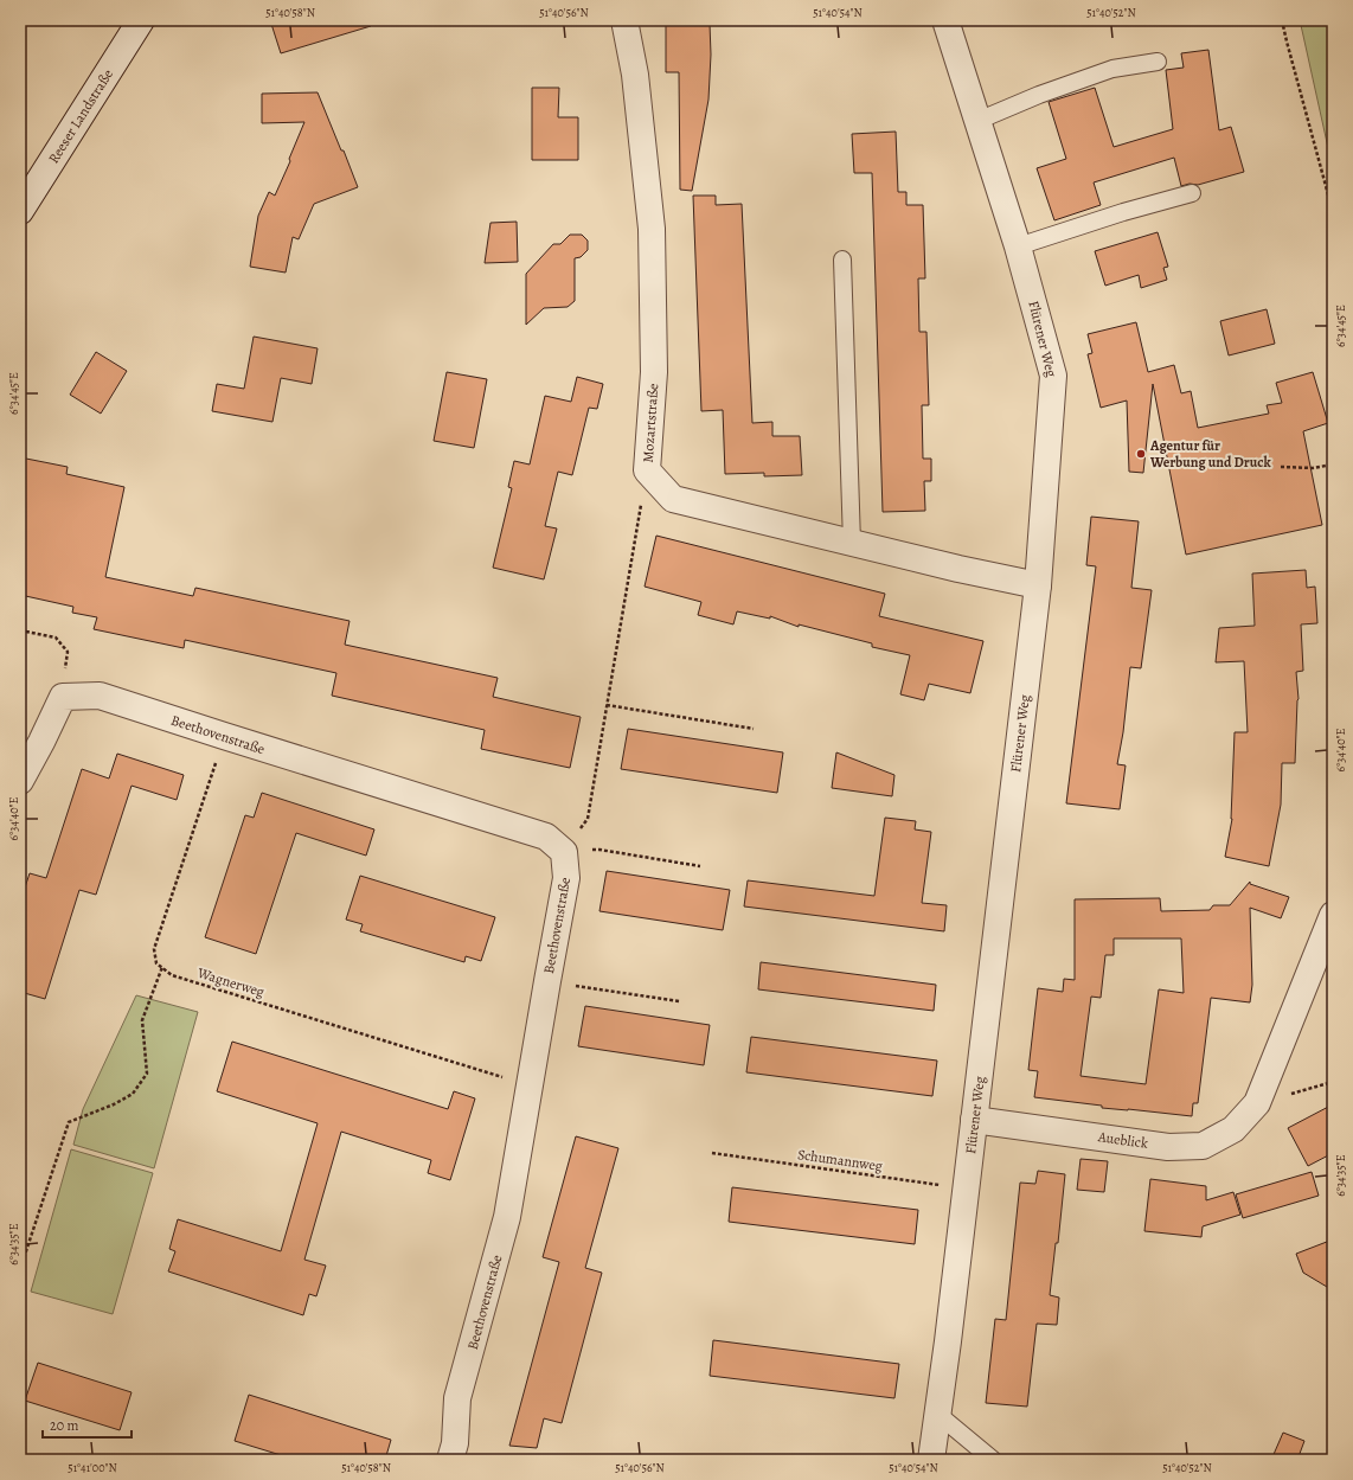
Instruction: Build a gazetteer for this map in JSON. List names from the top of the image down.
{
  "streets": {
    "street": [
      "Reeser Landstraße",
      "Flürener Weg",
      "Mozartstraße",
      "Beethovenstraße",
      "Aueblick"
    ],
    "path": ["Wagnerweg", "Schumannweg"]
  },
  "crossings": [
    ["Flürener Weg", "Mozartstraße"],
    ["Flürener Weg", "Aueblick"],
    ["Flürener Weg", "Schumannweg"],
    ["Beethovenstraße", "Wagnerweg"]
  ],
  "places": ["Agentur für Werbung und Druck"],
  "scale_bar": "20 m",
  "coordinates": [
    "51°40'58\"N",
    "51°40'56\"N",
    "51°40'54\"N",
    "51°40'52\"N",
    "6°34'45\"E",
    "6°34'40\"E",
    "6°34'35\"E",
    "51°41'00\"N"
  ]
}
